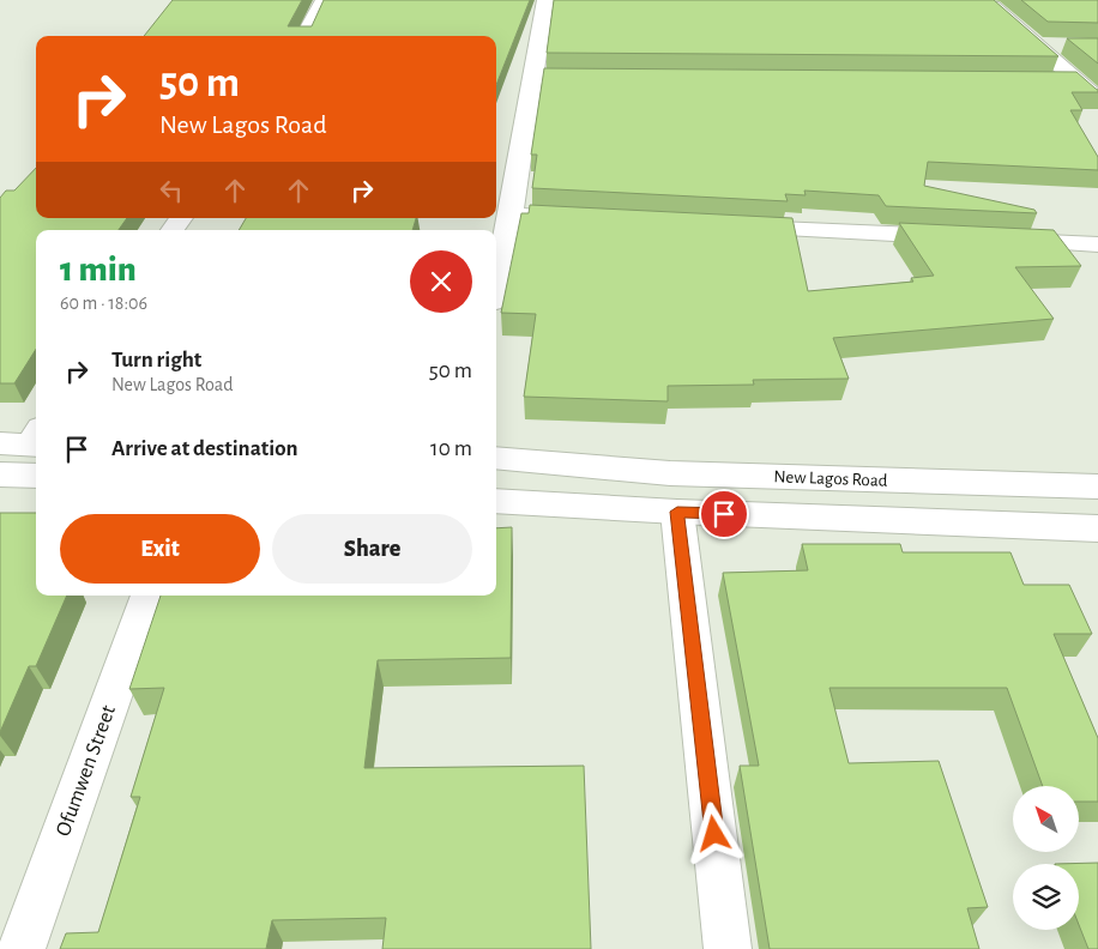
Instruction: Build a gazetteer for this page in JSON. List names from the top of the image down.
{
  "streets": {
    "street": ["New Lagos Road", "Ofumwen Street"]
  },
  "north": "top left",
  "page": {
    "turn": ["50 m", "New Lagos Road"],
    "heading": ["1 min", "60 m · 18:06"],
    "list": [
      {
        "name": "Turn right",
        "note": "New Lagos Road",
        "value": "50 m"
      },
      {
        "name": "Arrive at destination",
        "value": "10 m"
      }
    ],
    "buttons": ["Exit", "Share"]
  }
}
